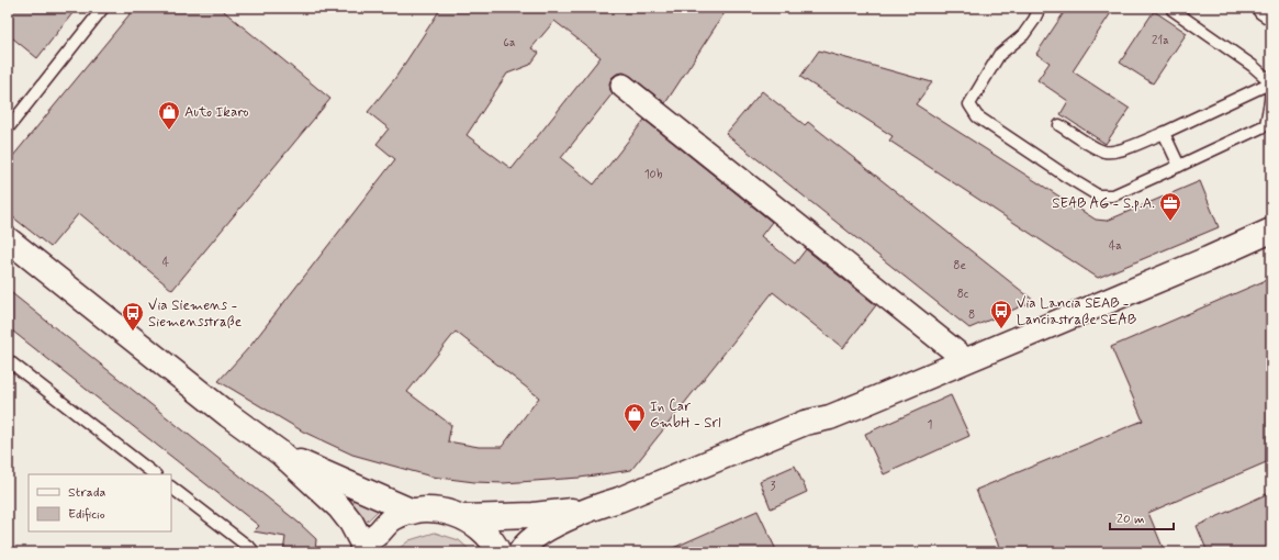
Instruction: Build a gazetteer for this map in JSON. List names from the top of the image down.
{
  "places": {
    "shop": ["Auto Ikaro", "In Car GmbH - Srl"],
    "office": ["SEAB AG - S.p.A."],
    "bus stop": ["Via Lancia SEAB - Lanciastraße SEAB", "Via Siemens - Siemensstraße"]
  },
  "house_numbers": [
    "21a",
    "6a",
    "10b",
    "4a",
    "4",
    "8e",
    "8c",
    "8",
    "1",
    "3"
  ],
  "legend": ["Strada", "Edificio"],
  "scale_bar": "20 m"
}
